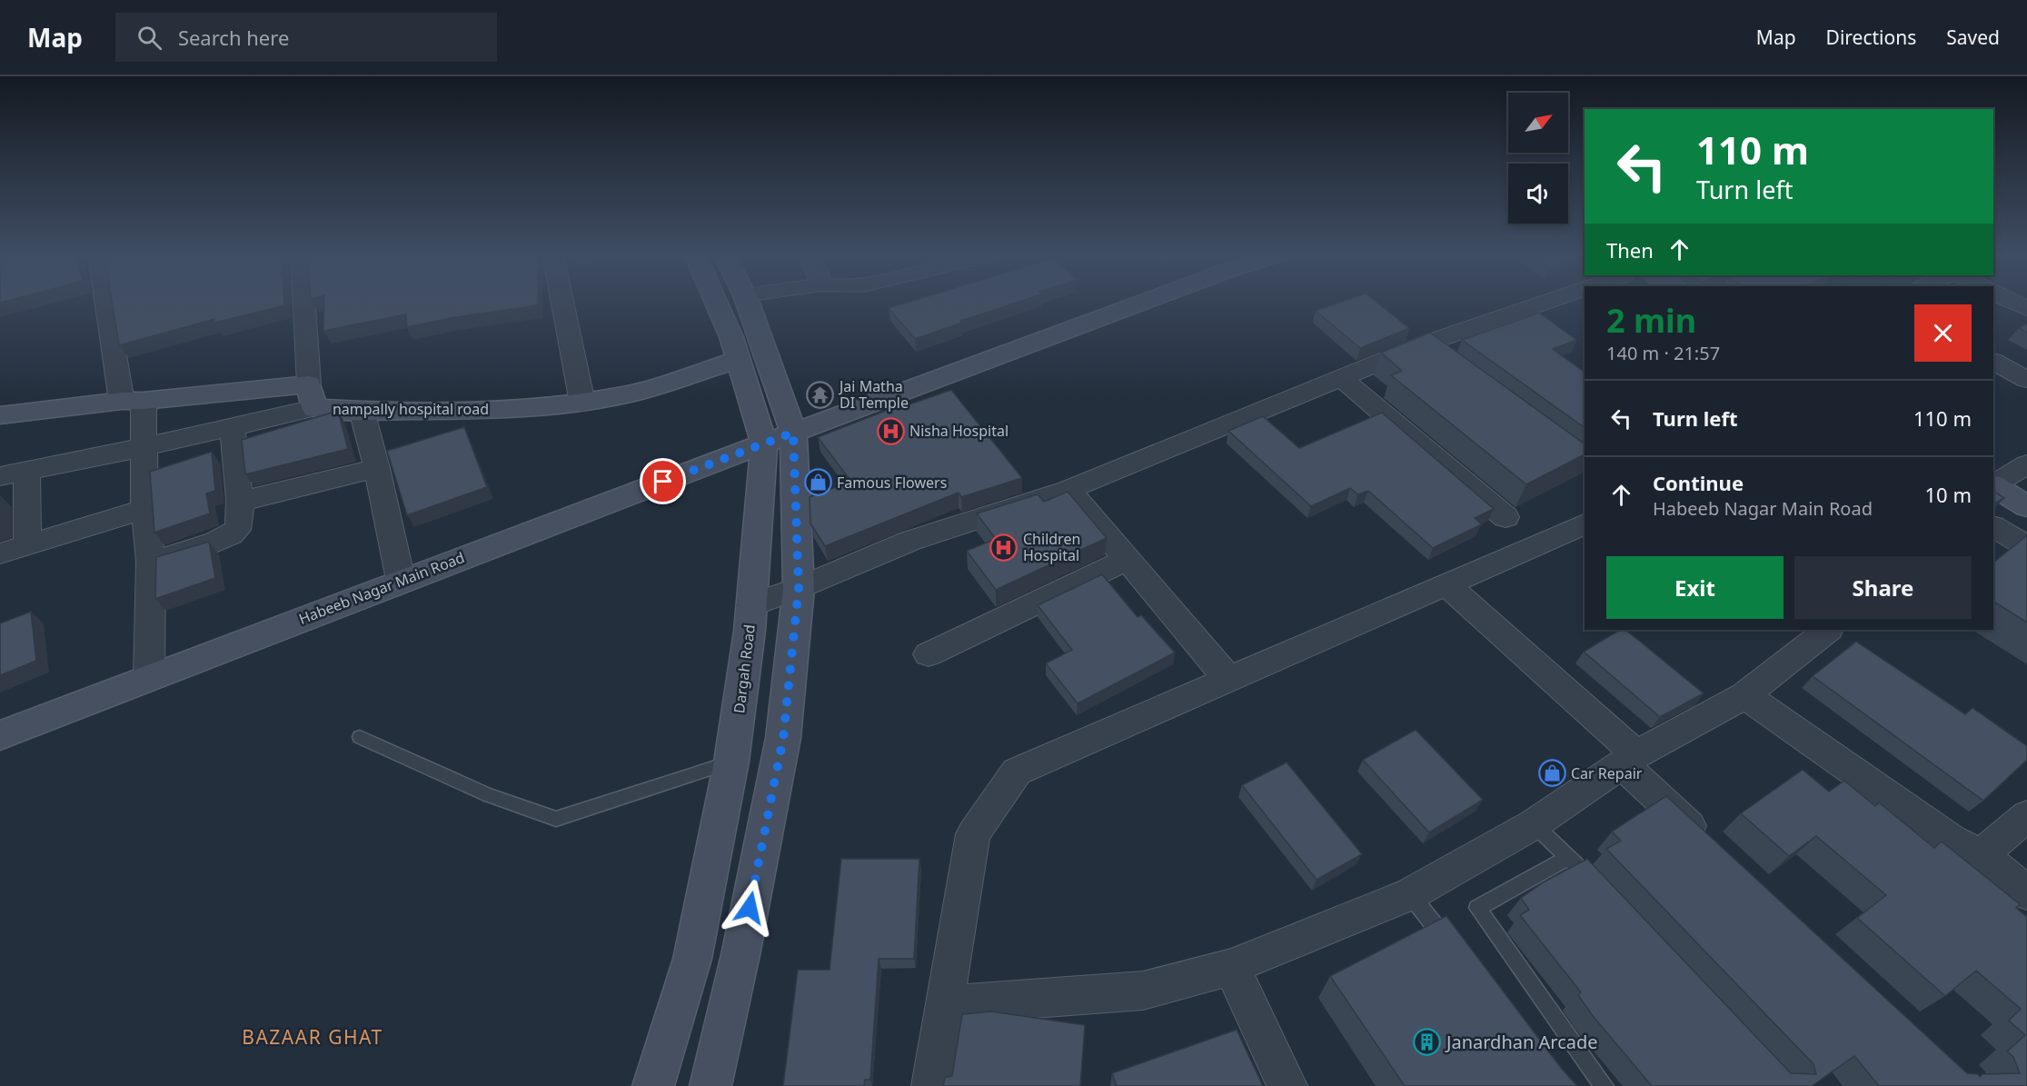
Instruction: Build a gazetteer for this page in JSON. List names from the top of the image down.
{
  "streets": {
    "main road": ["nampally hospital road", "Habeeb Nagar Main Road", "Dargah Road"]
  },
  "crossings": [
    ["nampally hospital road", "Dargah Road"],
    ["Habeeb Nagar Main Road", "Dargah Road"]
  ],
  "districts": ["BAZAAR GHAT"],
  "places": {
    "temple": ["Jai Matha DI Temple"],
    "hospital": ["Nisha Hospital", "Children Hospital"],
    "shop": ["Famous Flowers", "Car Repair"],
    "building": ["Janardhan Arcade"]
  },
  "north": "top right",
  "page": {
    "header": "Map",
    "search": "Search here",
    "nav": ["Map", "Directions", "Saved"],
    "turn": ["110 m", "Turn left"],
    "then": "Then",
    "heading": ["2 min", "140 m · 21:57"],
    "list": [
      {
        "name": "Turn left",
        "value": "110 m"
      },
      {
        "name": "Continue",
        "note": "Habeeb Nagar Main Road",
        "value": "10 m"
      }
    ],
    "buttons": ["Exit", "Share"]
  }
}
